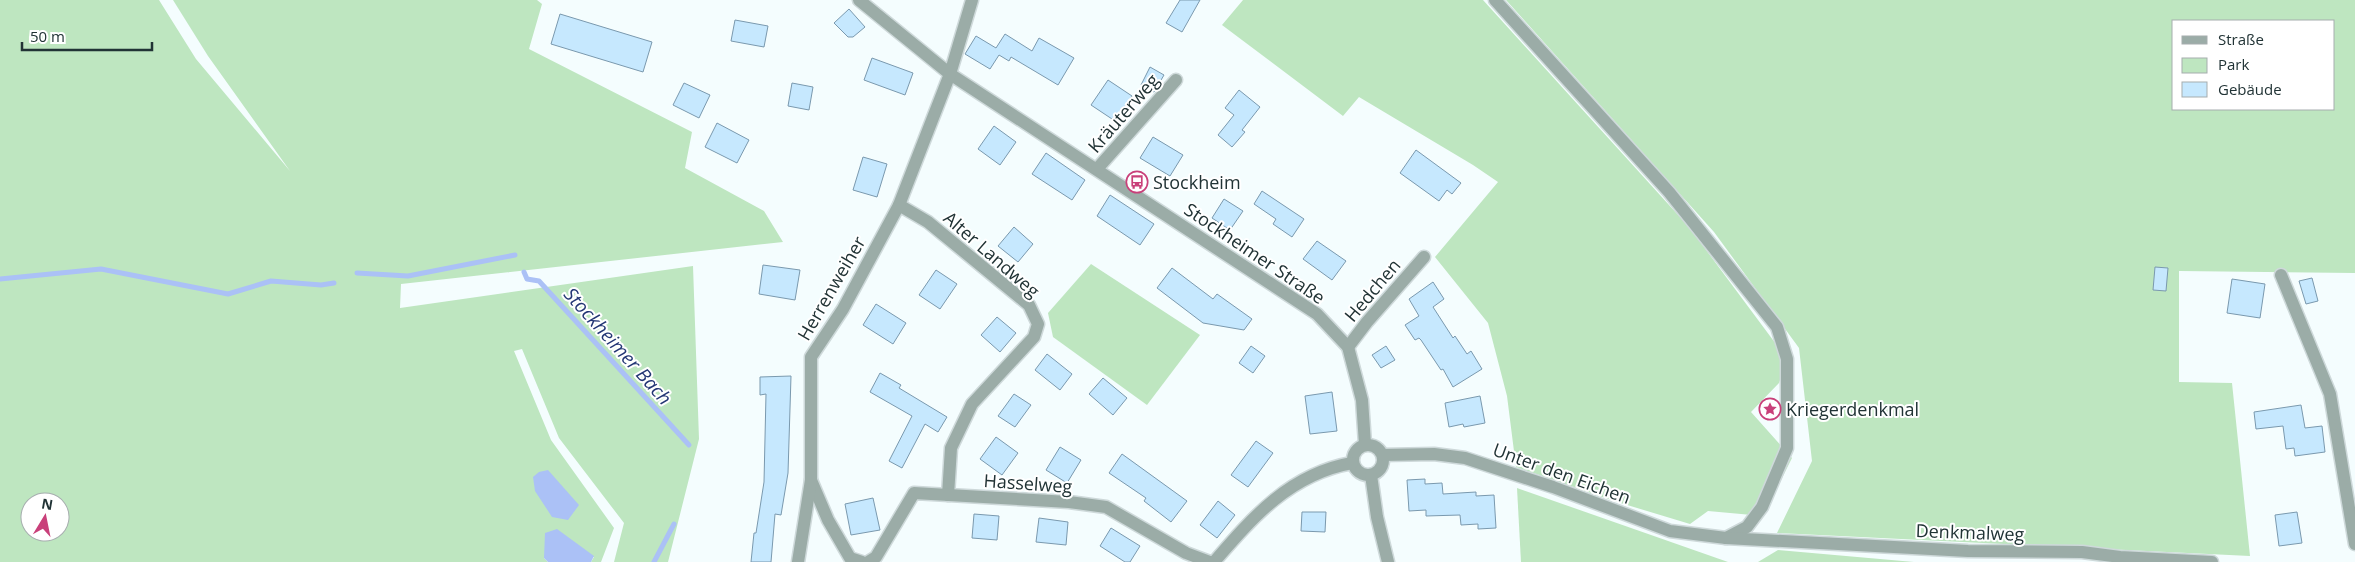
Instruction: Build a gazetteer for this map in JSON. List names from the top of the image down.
{
  "streets": {
    "street": [
      "Kräuterweg",
      "Stockheimer Straße",
      "Alter Landweg",
      "Herrenweiher",
      "Hedchen",
      "Unter den Eichen",
      "Hasselweg",
      "Denkmalweg"
    ]
  },
  "crossings": [
    ["Kräuterweg", "Stockheimer Straße"],
    ["Stockheimer Straße", "Herrenweiher"],
    ["Stockheimer Straße", "Hedchen"],
    ["Stockheimer Straße", "Unter den Eichen"],
    ["Alter Landweg", "Herrenweiher"],
    ["Alter Landweg", "Hasselweg"],
    ["Unter den Eichen", "Denkmalweg"]
  ],
  "water": ["Stockheimer Bach"],
  "places": {
    "bus stop": ["Stockheim"],
    "place": ["Kriegerdenkmal"]
  },
  "legend": ["Straße", "Park", "Gebäude"],
  "scale_bar": "50 m",
  "north": "top"
}
